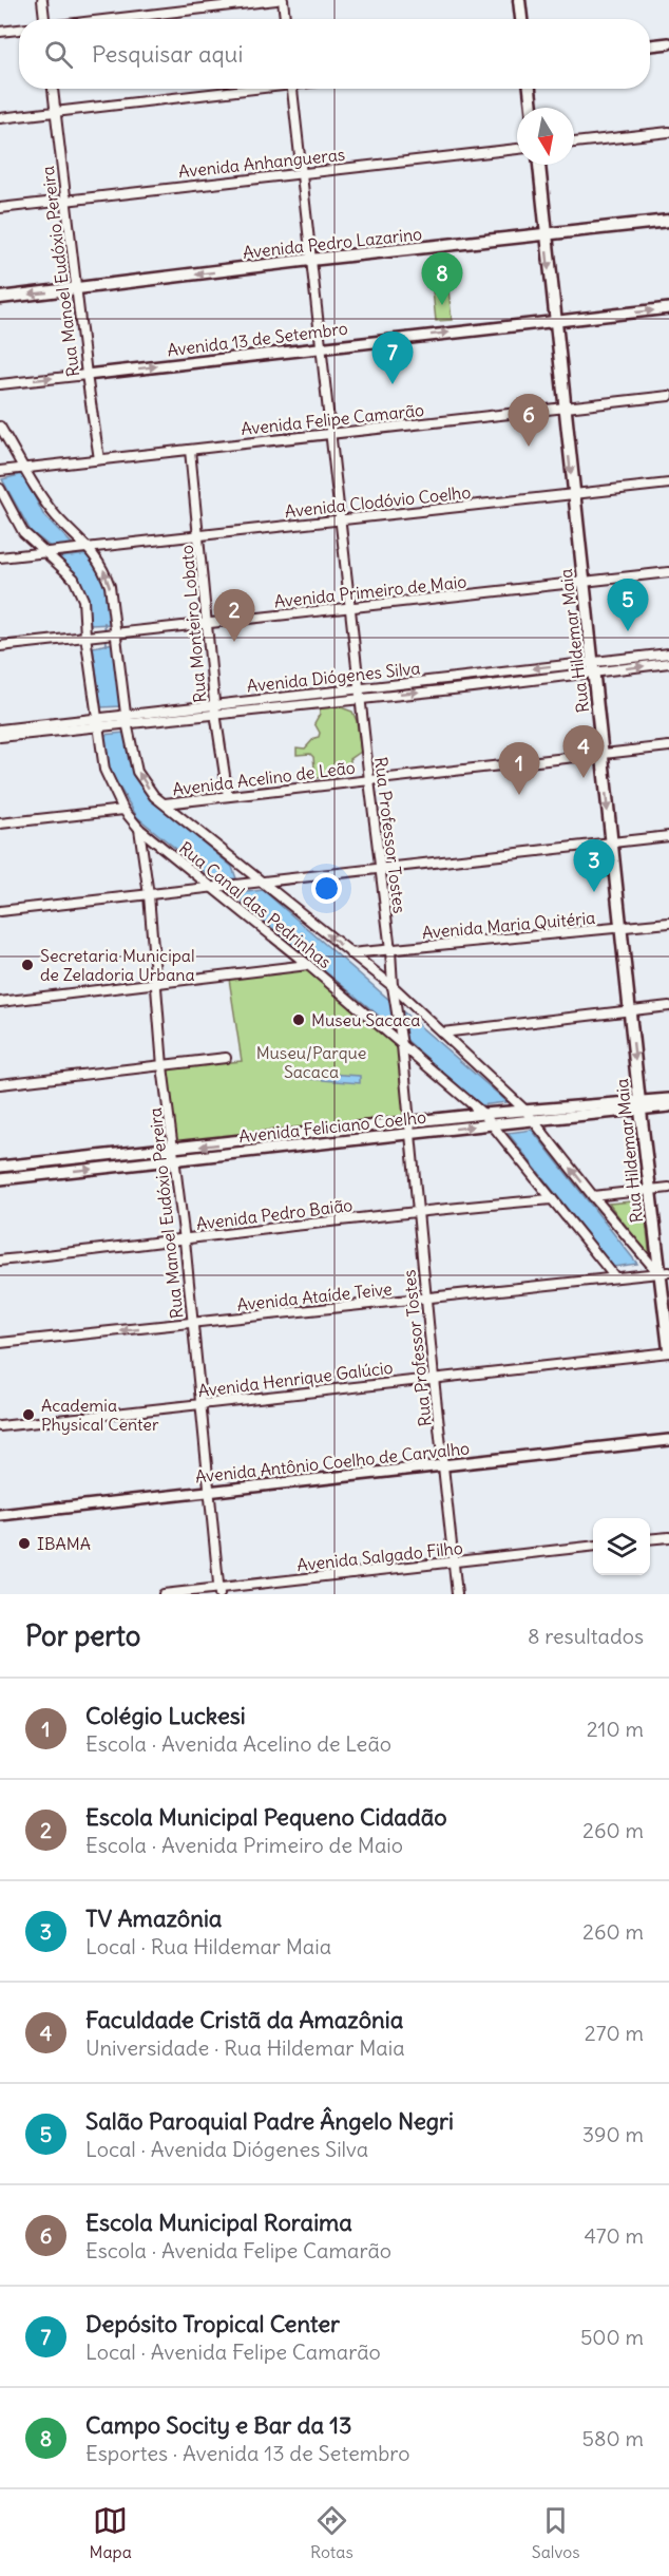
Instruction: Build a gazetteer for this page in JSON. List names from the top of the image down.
{
  "streets": {
    "main road": ["Avenida Pedro Lazarino", "Rua Hildemar Maia"],
    "street": [
      "Avenida Anhangueras",
      "Rua Manoel Eudóxio Pereira",
      "Avenida 13 de Setembro",
      "Avenida Felipe Camarão",
      "Avenida Clodóvio Coelho",
      "Avenida Primeiro de Maio",
      "Rua Monteiro Lobato",
      "Avenida Diógenes Silva",
      "Avenida Acelino de Leão",
      "Rua Professor Tostes",
      "Rua Canal das Pedrinhas",
      "Avenida Maria Quitéria",
      "Avenida Feliciano Coelho",
      "Avenida Pedro Baião",
      "Avenida Ataíde Teive",
      "Avenida Henrique Galúcio",
      "Avenida Antônio Coelho de Carvalho",
      "Avenida Salgado Filho"
    ]
  },
  "crossings": [
    ["Avenida Anhangueras", "Rua Manoel Eudóxio Pereira"],
    ["Avenida Anhangueras", "Rua Professor Tostes"],
    ["Avenida Pedro Lazarino", "Rua Manoel Eudóxio Pereira"],
    ["Avenida Pedro Lazarino", "Rua Hildemar Maia"],
    ["Avenida Pedro Lazarino", "Rua Professor Tostes"],
    ["Rua Manoel Eudóxio Pereira", "Avenida 13 de Setembro"],
    ["Rua Manoel Eudóxio Pereira", "Avenida Felipe Camarão"],
    ["Rua Manoel Eudóxio Pereira", "Rua Canal das Pedrinhas"],
    ["Rua Manoel Eudóxio Pereira", "Avenida Feliciano Coelho"],
    ["Rua Manoel Eudóxio Pereira", "Avenida Pedro Baião"],
    ["Rua Manoel Eudóxio Pereira", "Avenida Ataíde Teive"],
    ["Rua Manoel Eudóxio Pereira", "Avenida Henrique Galúcio"],
    ["Rua Manoel Eudóxio Pereira", "Avenida Antônio Coelho de Carvalho"],
    ["Rua Manoel Eudóxio Pereira", "Avenida Salgado Filho"],
    ["Avenida 13 de Setembro", "Rua Hildemar Maia"],
    ["Avenida 13 de Setembro", "Rua Professor Tostes"],
    ["Avenida Felipe Camarão", "Rua Monteiro Lobato"],
    ["Avenida Felipe Camarão", "Rua Hildemar Maia"],
    ["Avenida Felipe Camarão", "Rua Professor Tostes"],
    ["Avenida Clodóvio Coelho", "Rua Monteiro Lobato"],
    ["Avenida Clodóvio Coelho", "Rua Hildemar Maia"],
    ["Avenida Clodóvio Coelho", "Rua Professor Tostes"],
    ["Avenida Clodóvio Coelho", "Rua Canal das Pedrinhas"],
    ["Avenida Primeiro de Maio", "Rua Monteiro Lobato"],
    ["Avenida Primeiro de Maio", "Rua Hildemar Maia"],
    ["Avenida Primeiro de Maio", "Rua Professor Tostes"],
    ["Avenida Primeiro de Maio", "Rua Canal das Pedrinhas"],
    ["Rua Monteiro Lobato", "Avenida Diógenes Silva"],
    ["Rua Monteiro Lobato", "Avenida Acelino de Leão"],
    ["Rua Hildemar Maia", "Avenida Diógenes Silva"],
    ["Rua Hildemar Maia", "Avenida Acelino de Leão"],
    ["Rua Hildemar Maia", "Avenida Maria Quitéria"],
    ["Rua Hildemar Maia", "Avenida Feliciano Coelho"],
    ["Rua Hildemar Maia", "Avenida Ataíde Teive"],
    ["Rua Hildemar Maia", "Avenida Henrique Galúcio"],
    ["Avenida Diógenes Silva", "Rua Professor Tostes"],
    ["Avenida Diógenes Silva", "Rua Canal das Pedrinhas"],
    ["Avenida Acelino de Leão", "Rua Professor Tostes"],
    ["Rua Professor Tostes", "Rua Canal das Pedrinhas"],
    ["Rua Professor Tostes", "Avenida Maria Quitéria"],
    ["Rua Professor Tostes", "Avenida Feliciano Coelho"],
    ["Rua Professor Tostes", "Avenida Pedro Baião"],
    ["Rua Professor Tostes", "Avenida Ataíde Teive"],
    ["Rua Professor Tostes", "Avenida Henrique Galúcio"],
    ["Rua Professor Tostes", "Avenida Antônio Coelho de Carvalho"],
    ["Rua Professor Tostes", "Avenida Salgado Filho"],
    ["Rua Canal das Pedrinhas", "Avenida Feliciano Coelho"],
    ["Rua Canal das Pedrinhas", "Avenida Pedro Baião"],
    ["Rua Canal das Pedrinhas", "Avenida Ataíde Teive"]
  ],
  "one_way": ["Avenida Pedro Lazarino", "Avenida 13 de Setembro"],
  "parks": ["Museu/Parque Sacaca"],
  "places": [
    "Secretaria Municipal de Zeladoria Urbana",
    "Museu Sacaca",
    "Academia Physical Center",
    "IBAMA"
  ],
  "north": "bottom",
  "page": {
    "search": "Pesquisar aqui",
    "pins": [
      "8",
      "7",
      "6",
      "5",
      "2",
      "4",
      "1",
      "3"
    ],
    "heading": ["Por perto", "8 resultados"],
    "list": [
      {
        "mark": "1",
        "name": "Colégio Luckesi",
        "note": "Escola · Avenida Acelino de Leão",
        "value": "210 m"
      },
      {
        "mark": "2",
        "name": "Escola Municipal Pequeno Cidadão",
        "note": "Escola · Avenida Primeiro de Maio",
        "value": "260 m"
      },
      {
        "mark": "3",
        "name": "TV Amazônia",
        "note": "Local · Rua Hildemar Maia",
        "value": "260 m"
      },
      {
        "mark": "4",
        "name": "Faculdade Cristã da Amazônia",
        "note": "Universidade · Rua Hildemar Maia",
        "value": "270 m"
      },
      {
        "mark": "5",
        "name": "Salão Paroquial Padre Ângelo Negri",
        "note": "Local · Avenida Diógenes Silva",
        "value": "390 m"
      },
      {
        "mark": "6",
        "name": "Escola Municipal Roraima",
        "note": "Escola · Avenida Felipe Camarão",
        "value": "470 m"
      },
      {
        "mark": "7",
        "name": "Depósito Tropical Center",
        "note": "Local · Avenida Felipe Camarão",
        "value": "500 m"
      },
      {
        "mark": "8",
        "name": "Campo Socity e Bar da 13",
        "note": "Esportes · Avenida 13 de Setembro",
        "value": "580 m"
      }
    ],
    "nav": ["Mapa", "Rotas", "Salvos"]
  }
}
